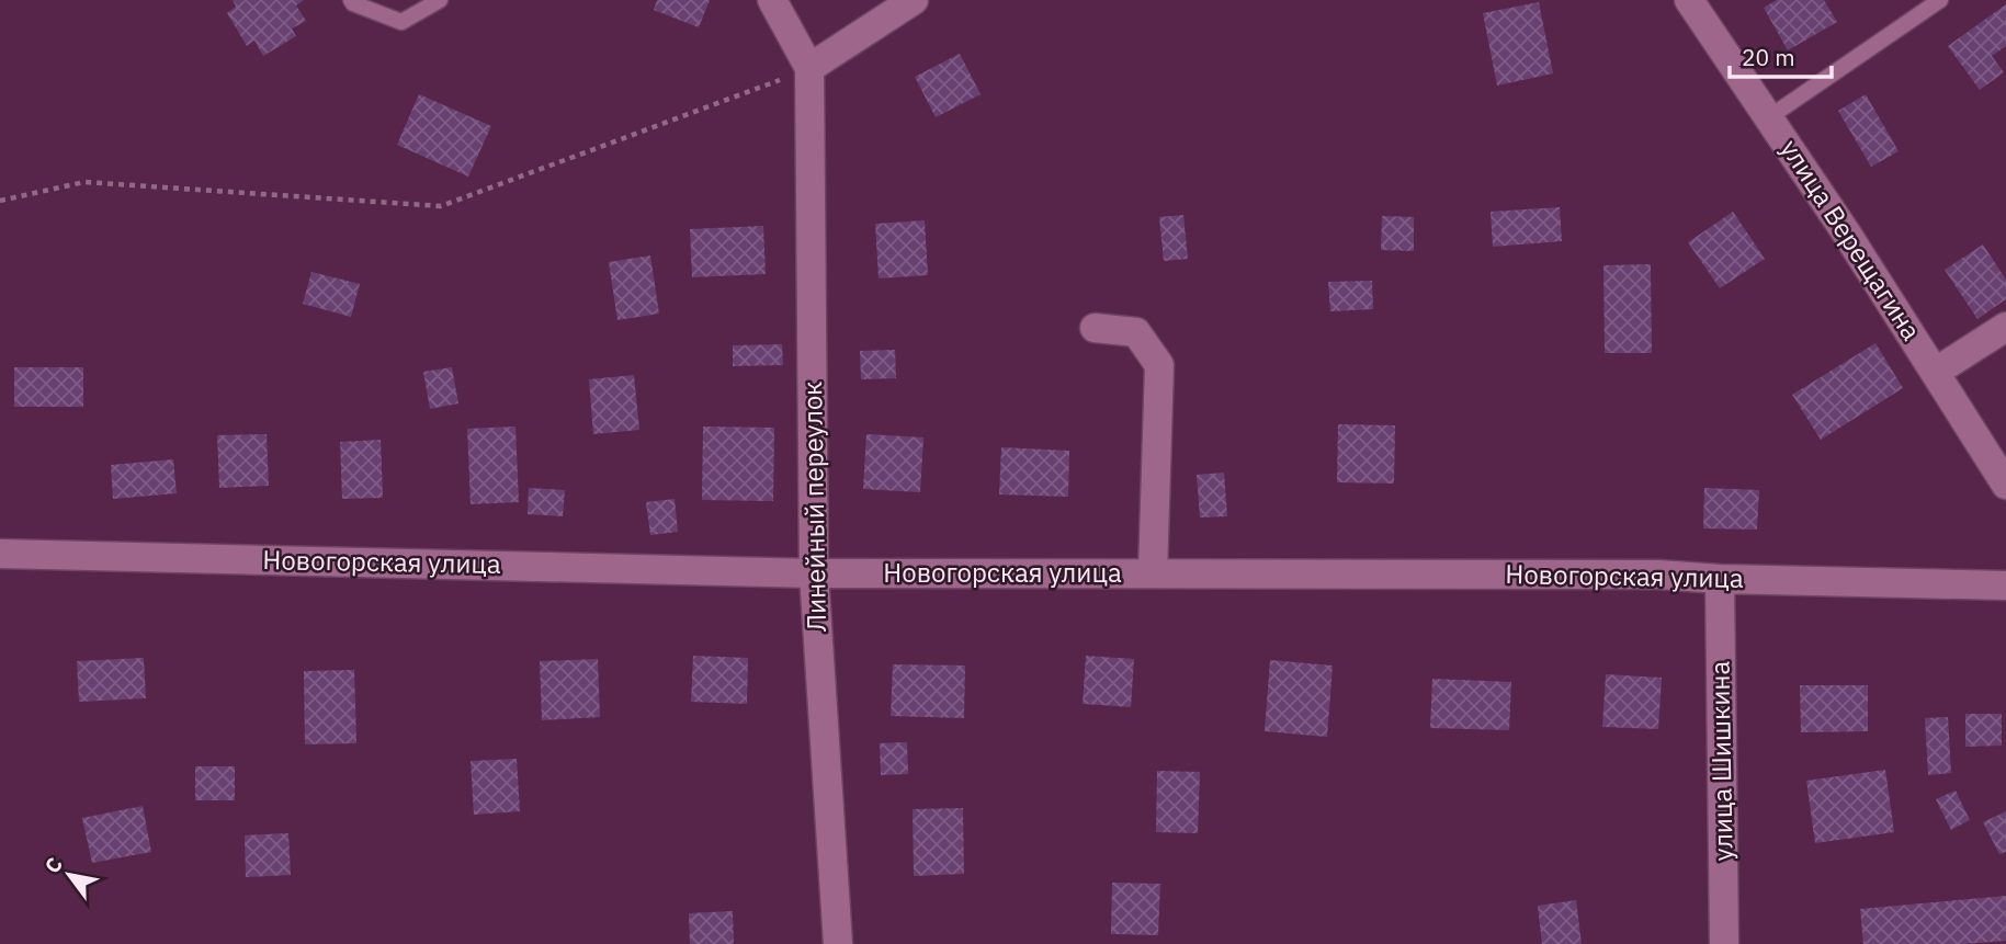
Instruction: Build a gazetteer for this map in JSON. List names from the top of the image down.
{
  "streets": {
    "street": [
      "улица Верещагина",
      "Линейный переулок",
      "Новогорская улица",
      "улица Шишкина"
    ]
  },
  "crossings": [
    ["Линейный переулок", "Новогорская улица"],
    ["Новогорская улица", "улица Шишкина"]
  ],
  "scale_bar": "20 m",
  "north": "top left"
}
